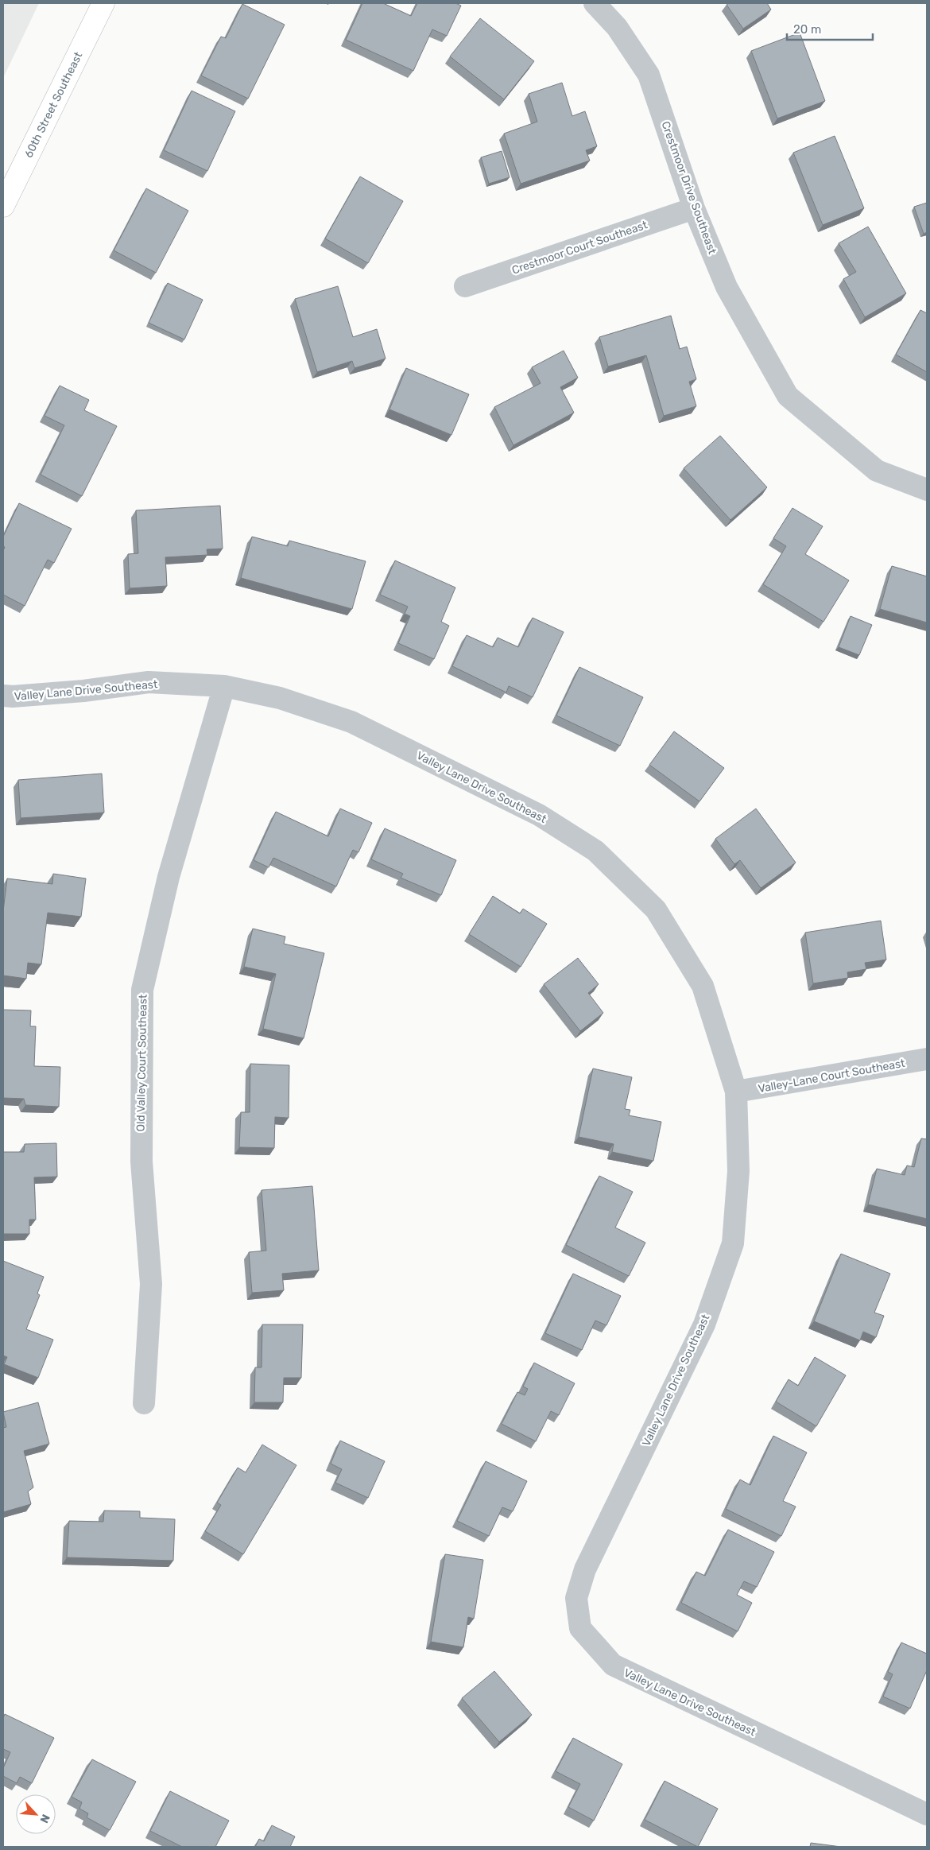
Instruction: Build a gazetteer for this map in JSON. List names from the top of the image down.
{
  "streets": {
    "main road": ["60th Street Southeast"],
    "street": [
      "Crestmoor Drive Southeast",
      "Crestmoor Court Southeast",
      "Valley Lane Drive Southeast",
      "Old Valley Court Southeast",
      "Valley-Lane Court Southeast"
    ]
  },
  "crossings": [
    ["Crestmoor Drive Southeast", "Crestmoor Court Southeast"],
    ["Valley Lane Drive Southeast", "Old Valley Court Southeast"],
    ["Valley Lane Drive Southeast", "Valley-Lane Court Southeast"]
  ],
  "scale_bar": "20 m",
  "north": "bottom right"
}
